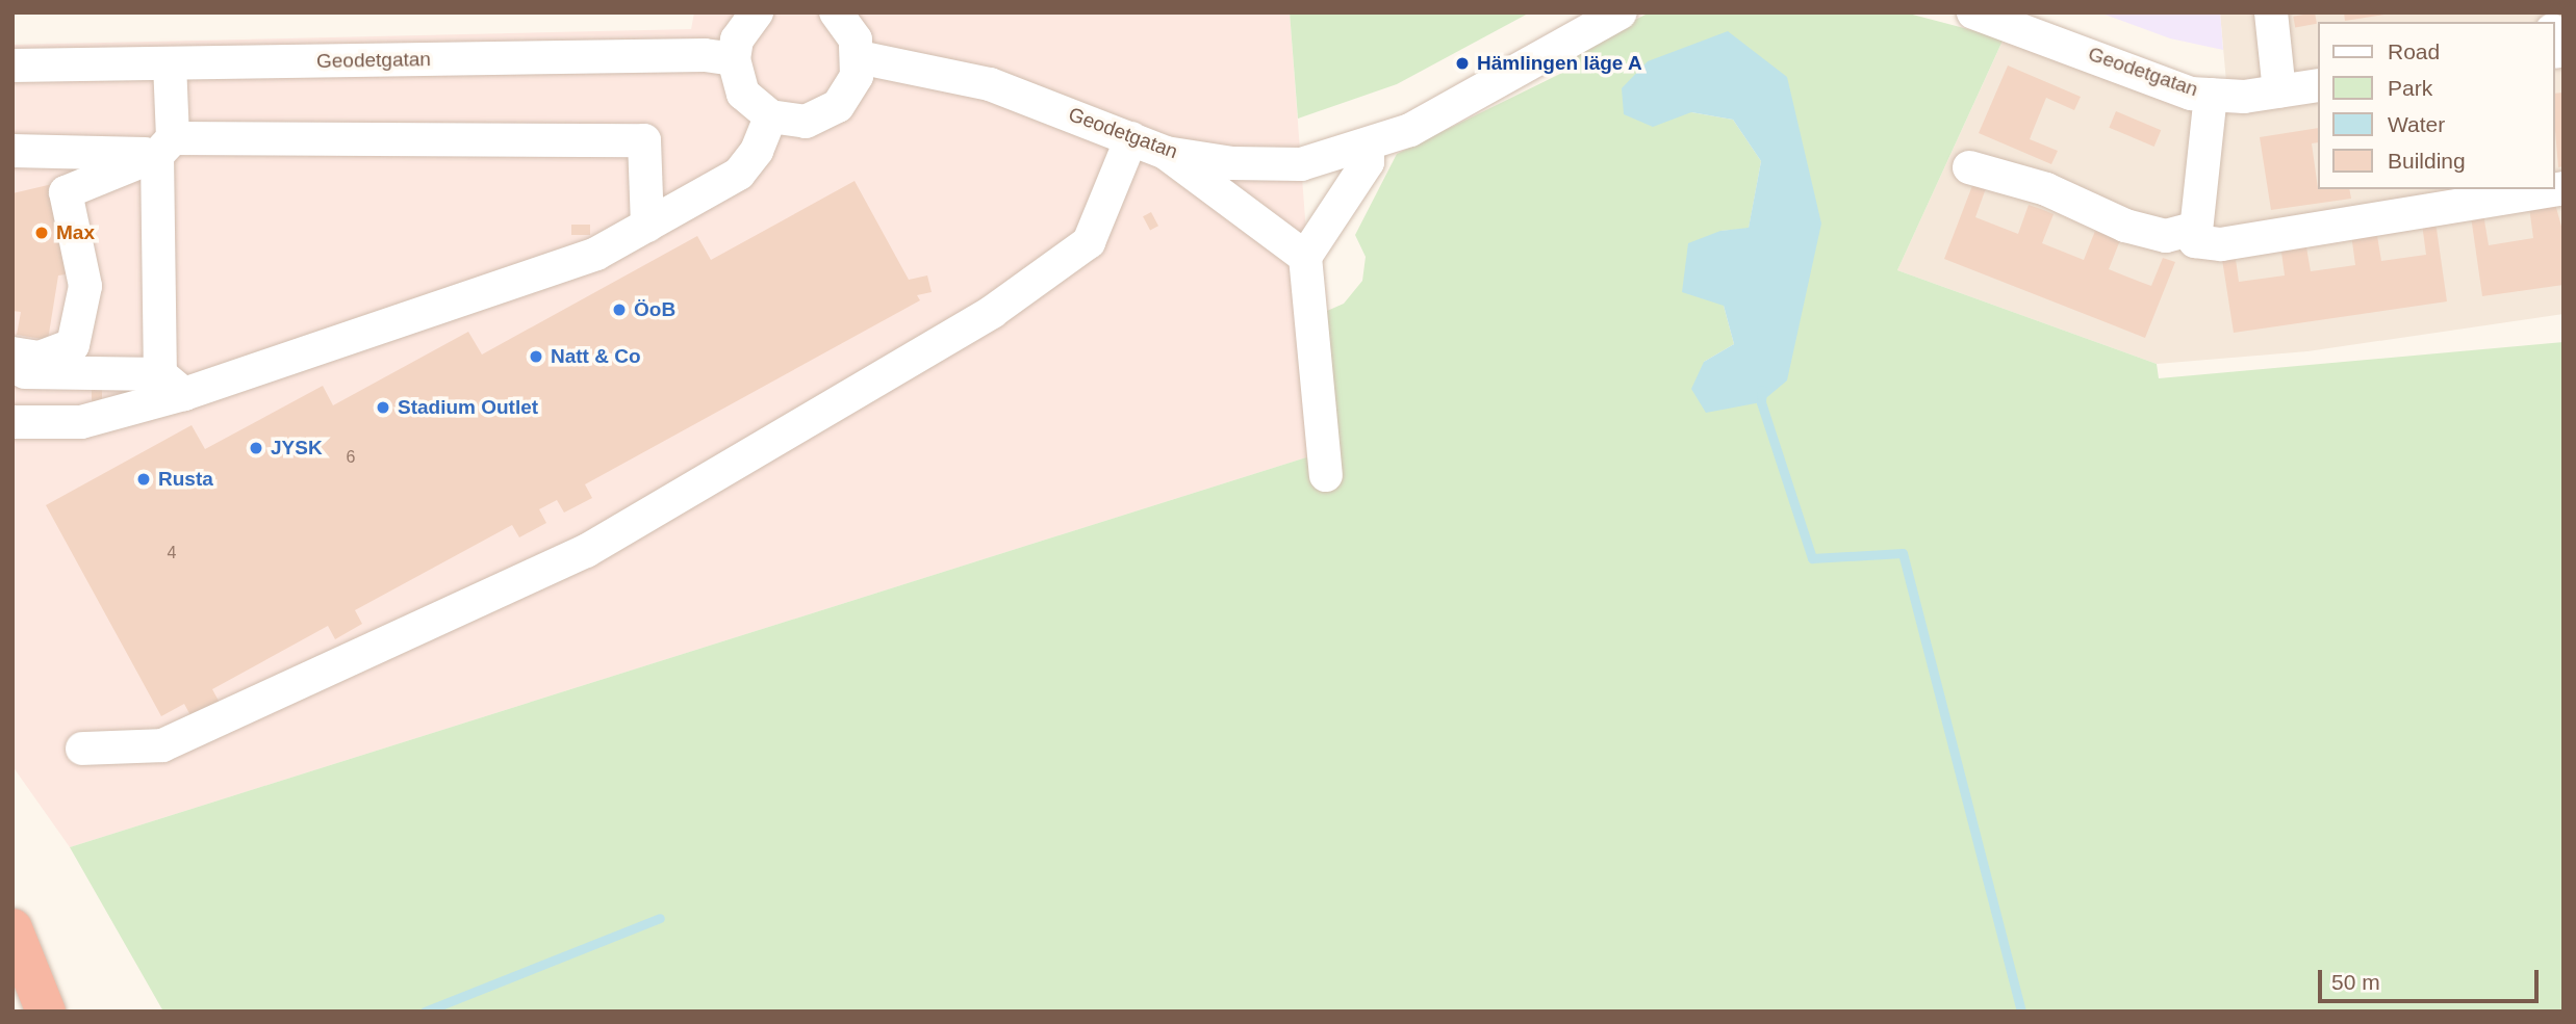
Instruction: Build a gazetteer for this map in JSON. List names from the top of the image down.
{
  "streets": {
    "street": ["Geodetgatan"]
  },
  "places": [
    "Hämlingen läge A",
    "Max",
    "ÖoB",
    "Natt & Co",
    "Stadium Outlet",
    "JYSK",
    "Rusta"
  ],
  "house_numbers": ["6", "4"],
  "legend": [
    "Road",
    "Park",
    "Water",
    "Building"
  ],
  "scale_bar": "50 m"
}
